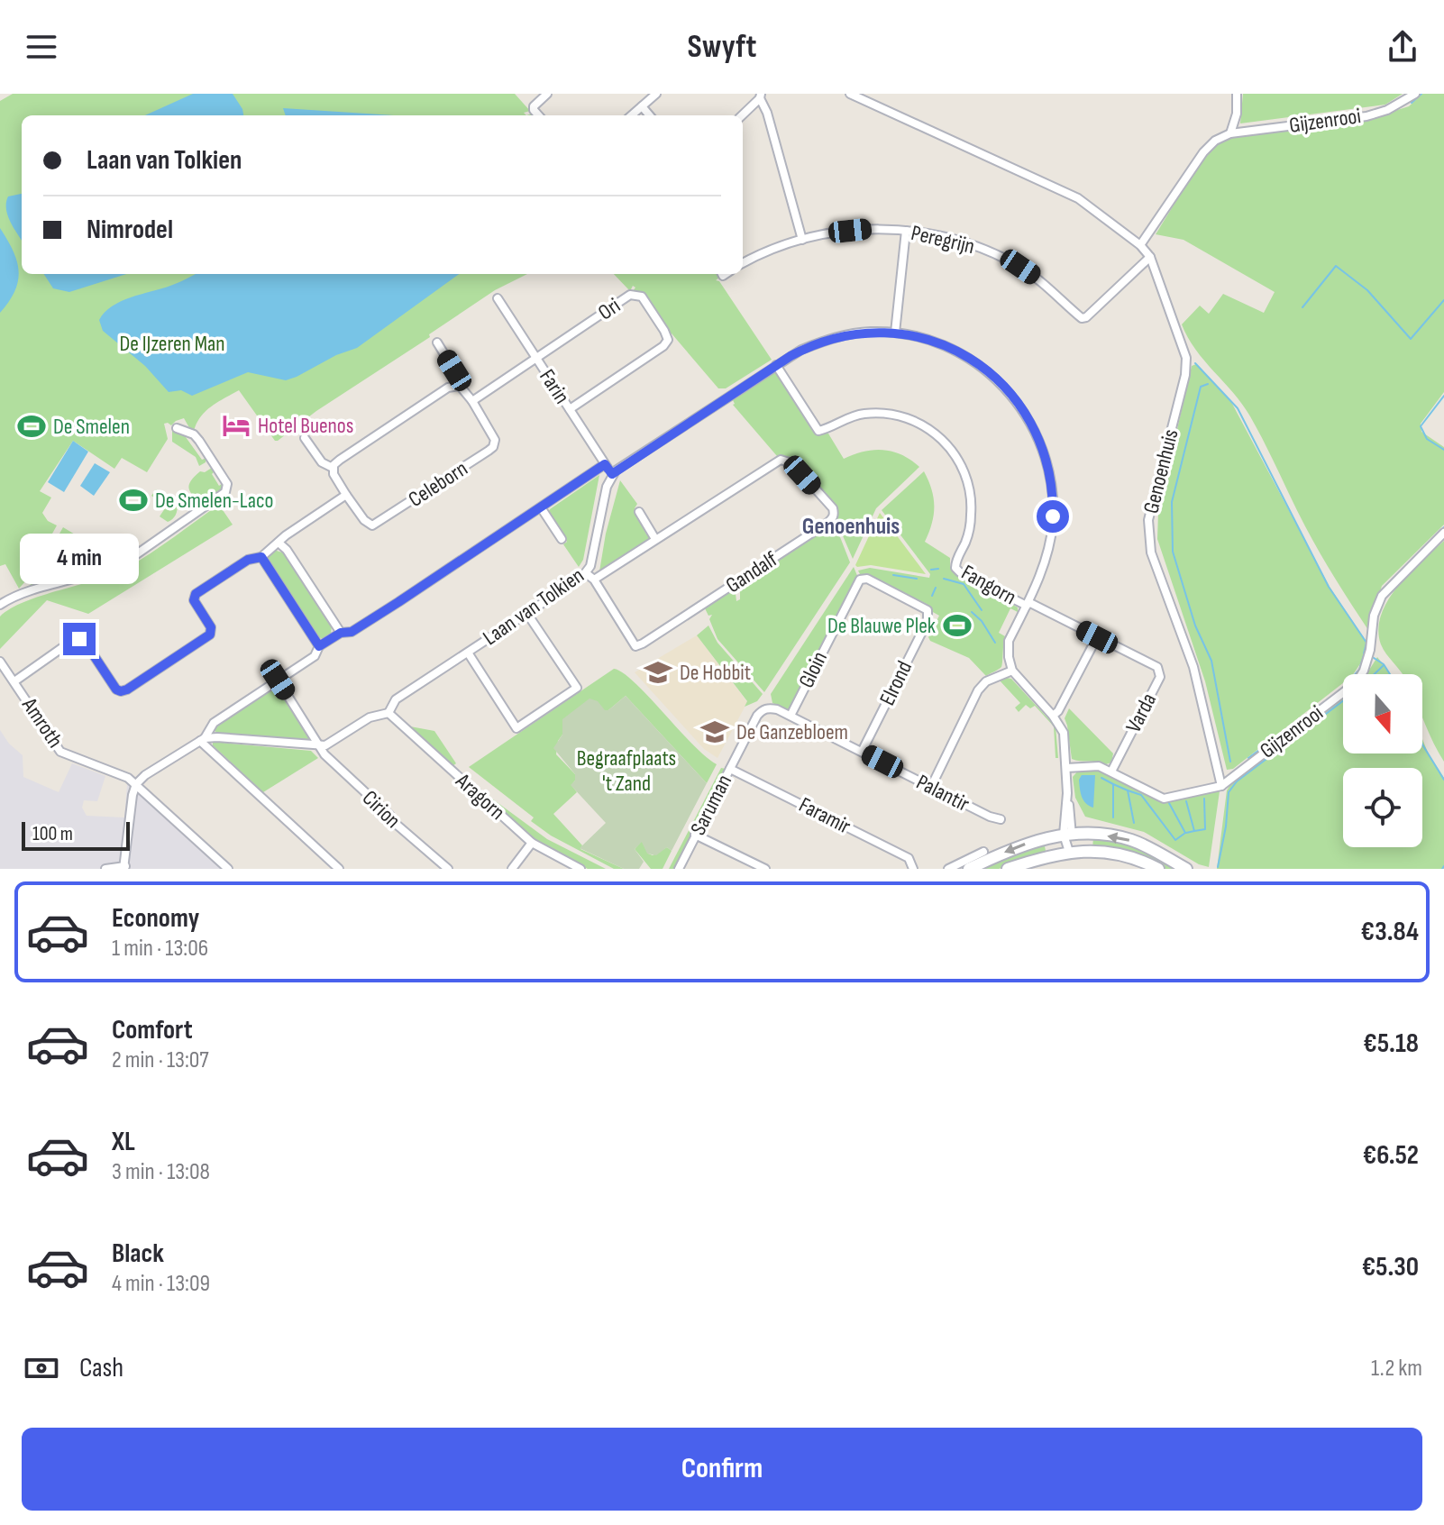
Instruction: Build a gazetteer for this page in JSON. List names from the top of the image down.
{
  "streets": {
    "street": [
      "Gijzenrooi",
      "Peregrijn",
      "Ori",
      "Farin",
      "Genoenhuis",
      "Celeborn",
      "Gandalf",
      "Fangorn",
      "Laan van Tolkien",
      "Gloin",
      "Elrond",
      "Varda",
      "Amroth",
      "Palantir",
      "Aragorn",
      "Saruman",
      "Cirion",
      "Faramir"
    ]
  },
  "crossings": [
    ["Gijzenrooi", "Genoenhuis"],
    ["Peregrijn", "Genoenhuis"],
    ["Ori", "Farin"],
    ["Farin", "Laan van Tolkien"],
    ["Fangorn", "Varda"],
    ["Laan van Tolkien", "Aragorn"],
    ["Laan van Tolkien", "Cirion"],
    ["Gloin", "Elrond"],
    ["Gloin", "Palantir"],
    ["Elrond", "Palantir"],
    ["Palantir", "Saruman"],
    ["Saruman", "Faramir"]
  ],
  "districts": ["Genoenhuis"],
  "parks": ["De IJzeren Man", "Begraafplaats 't Zand"],
  "places": {
    "hotel": ["Hotel Buenos"],
    "sports": ["De Smelen", "De Smelen-Laco", "De Blauwe Plek"],
    "school or university": ["De Hobbit", "De Ganzebloem"]
  },
  "scale_bar": "100 m",
  "north": "bottom",
  "page": {
    "header": "Swyft",
    "banner": ["Laan van Tolkien", "Nimrodel"],
    "bubble": "4 min",
    "scale": "100 m",
    "list": [
      {
        "name": "Economy",
        "note": "1 min · 13:06",
        "value": "€3.84"
      },
      {
        "name": "Comfort",
        "note": "2 min · 13:07",
        "value": "€5.18"
      },
      {
        "name": "XL",
        "note": "3 min · 13:08",
        "value": "€6.52"
      },
      {
        "name": "Black",
        "note": "4 min · 13:09",
        "value": "€5.30"
      }
    ],
    "pay": ["Cash", "1.2 km"],
    "buttons": "Confirm"
  }
}
